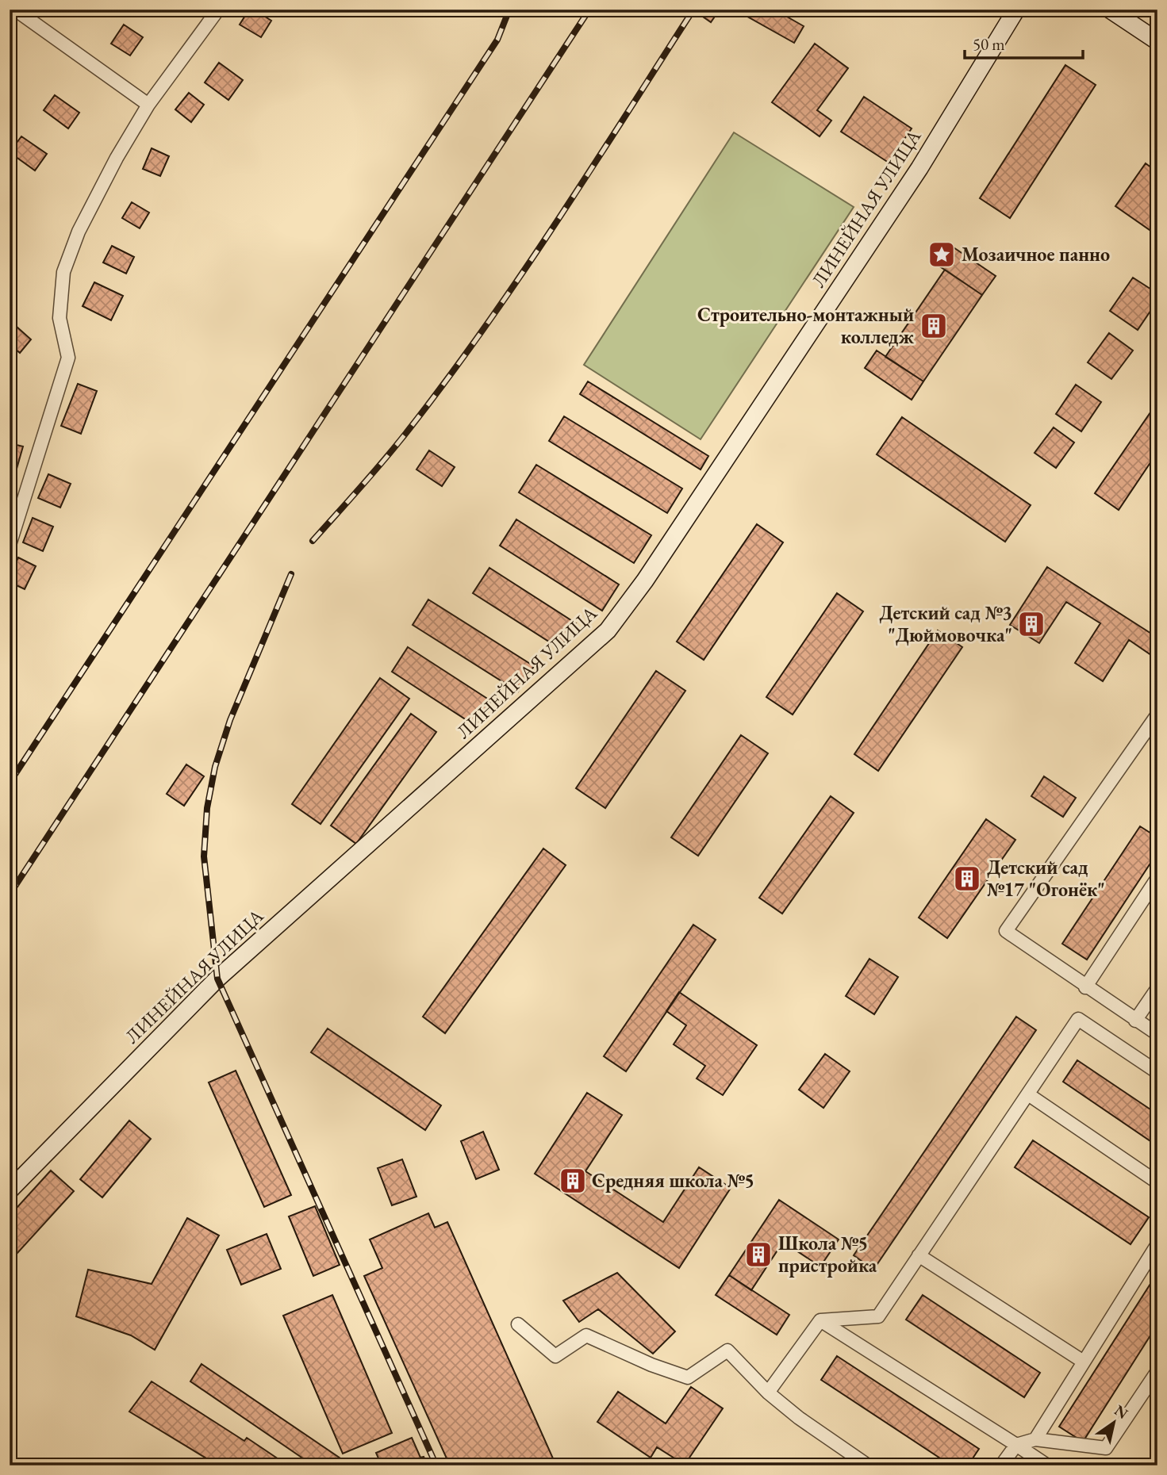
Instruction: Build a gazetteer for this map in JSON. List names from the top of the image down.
{
  "streets": {
    "main road": ["ЛИНЕЙНАЯ УЛИЦА"]
  },
  "places": {
    "place": ["Мозаичное панно"],
    "building": [
      "Строительно-монтажный колледж",
      "Детский сад №3 \"Дюймовочка\"",
      "Детский сад №17 \"Огонёк\"",
      "Средняя школа №5",
      "Школа №5 пристройка"
    ]
  },
  "scale_bar": "50 m",
  "north": "top right"
}
